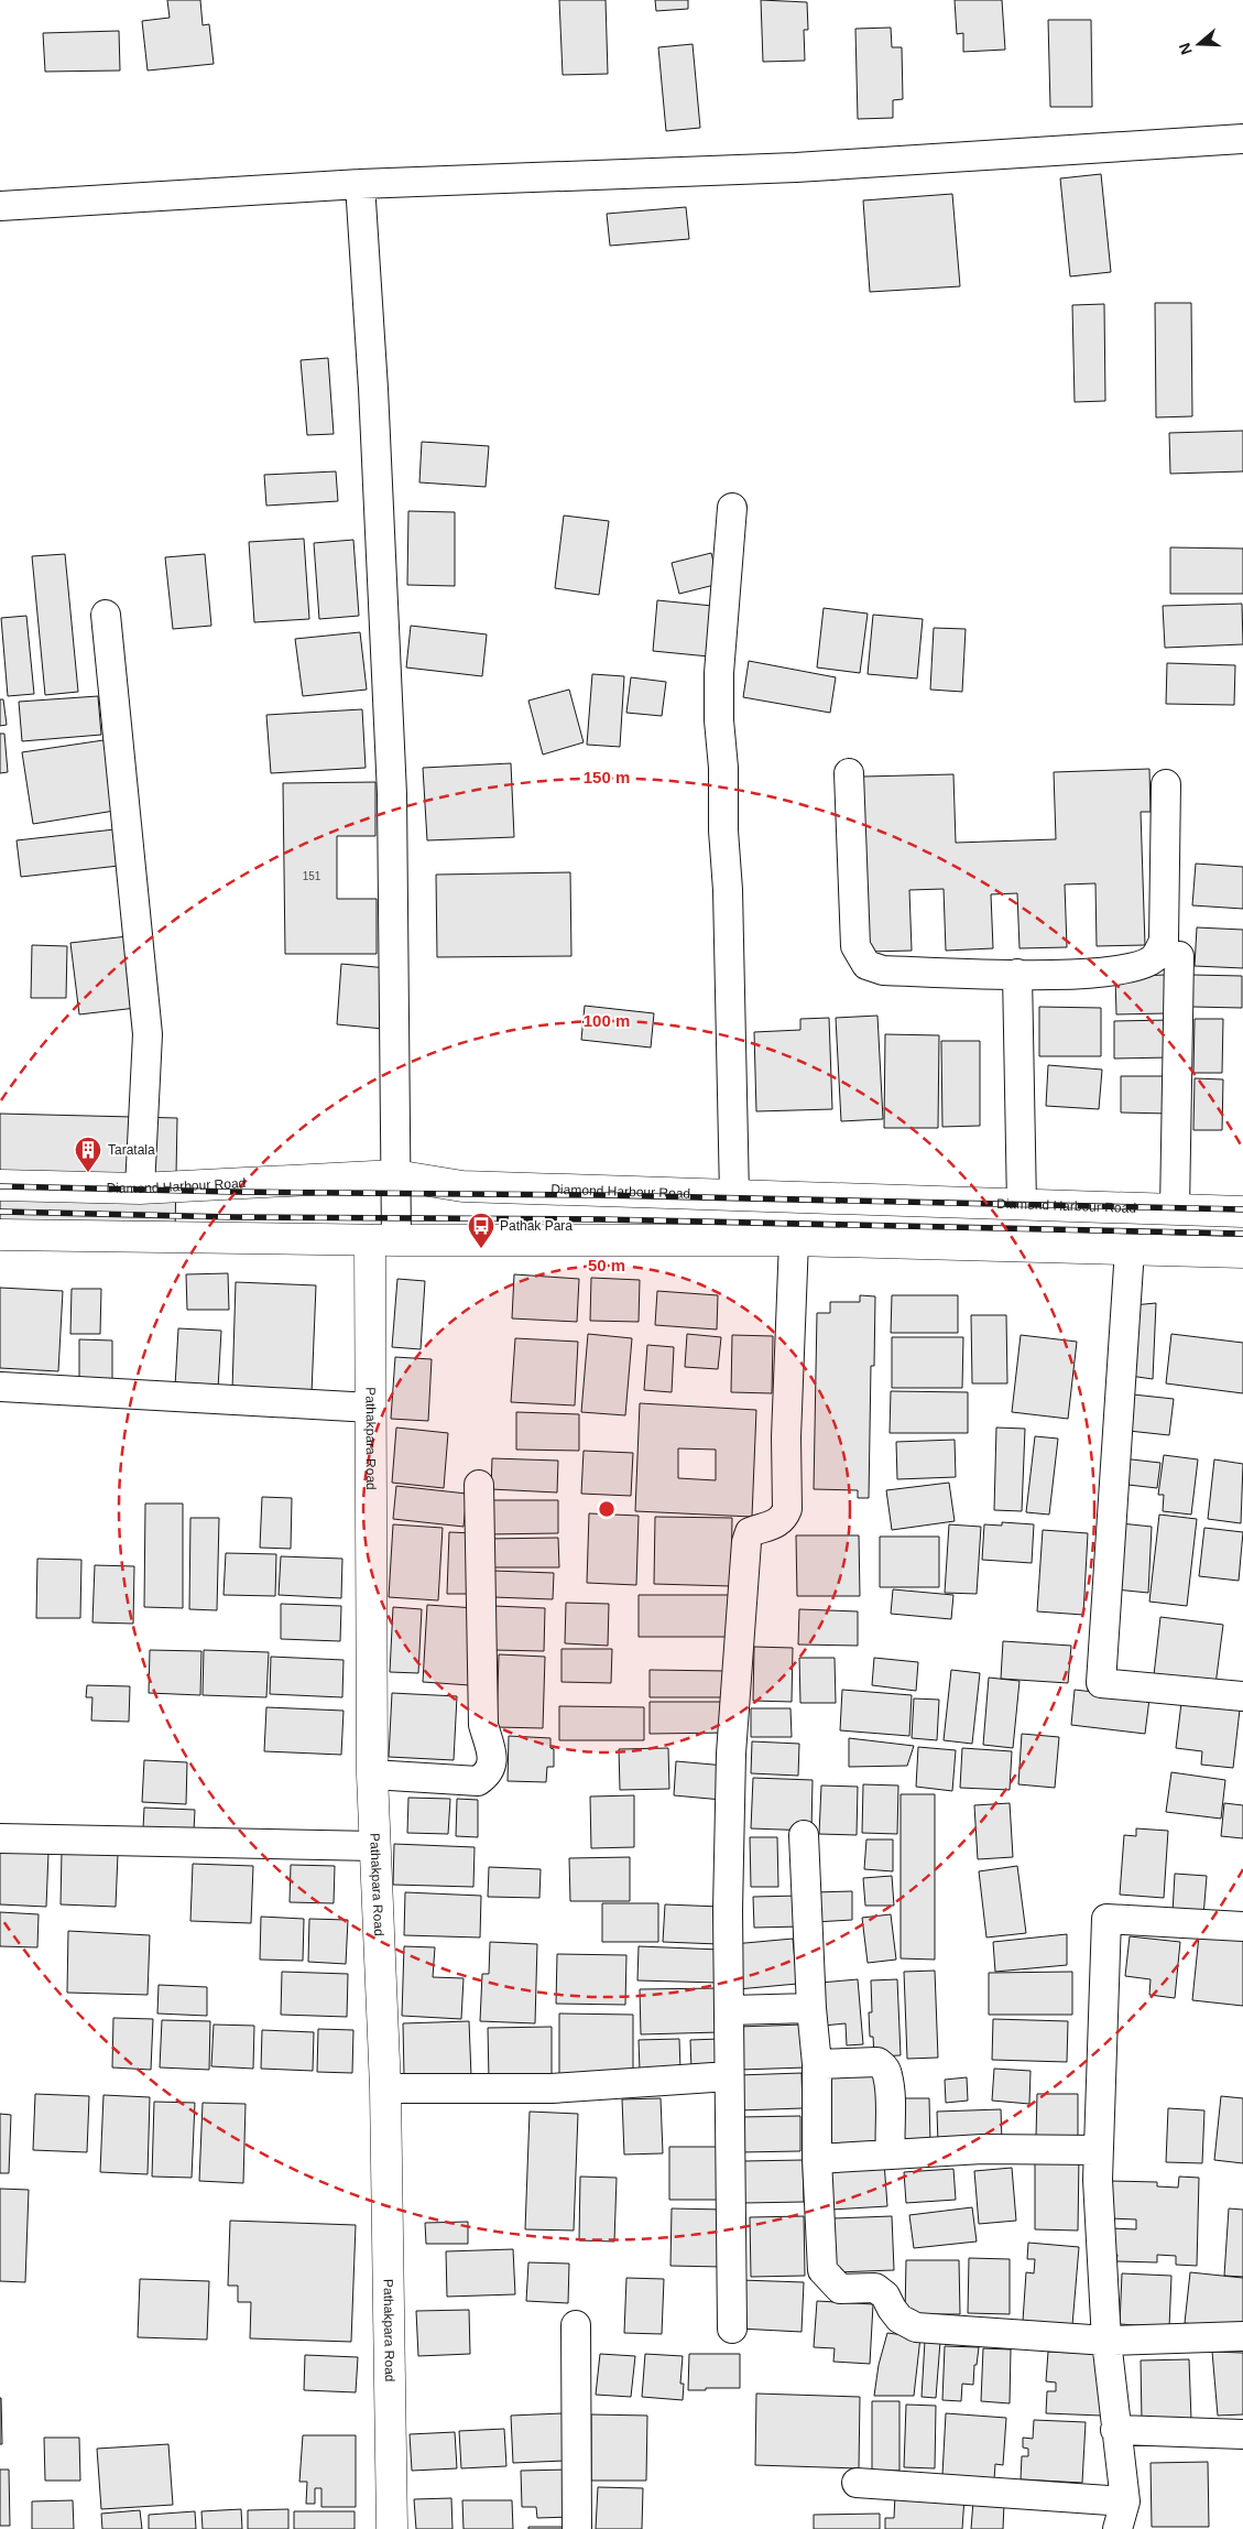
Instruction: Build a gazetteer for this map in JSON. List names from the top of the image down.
{
  "streets": {
    "main road": ["Diamond Harbour Road", "Pathakpara Road"]
  },
  "places": {
    "building": ["Taratala"],
    "bus stop": ["Pathak Para"]
  },
  "house_numbers": ["151"],
  "north": "left",
  "rings": ["150 m", "100 m", "50 m"]
}
